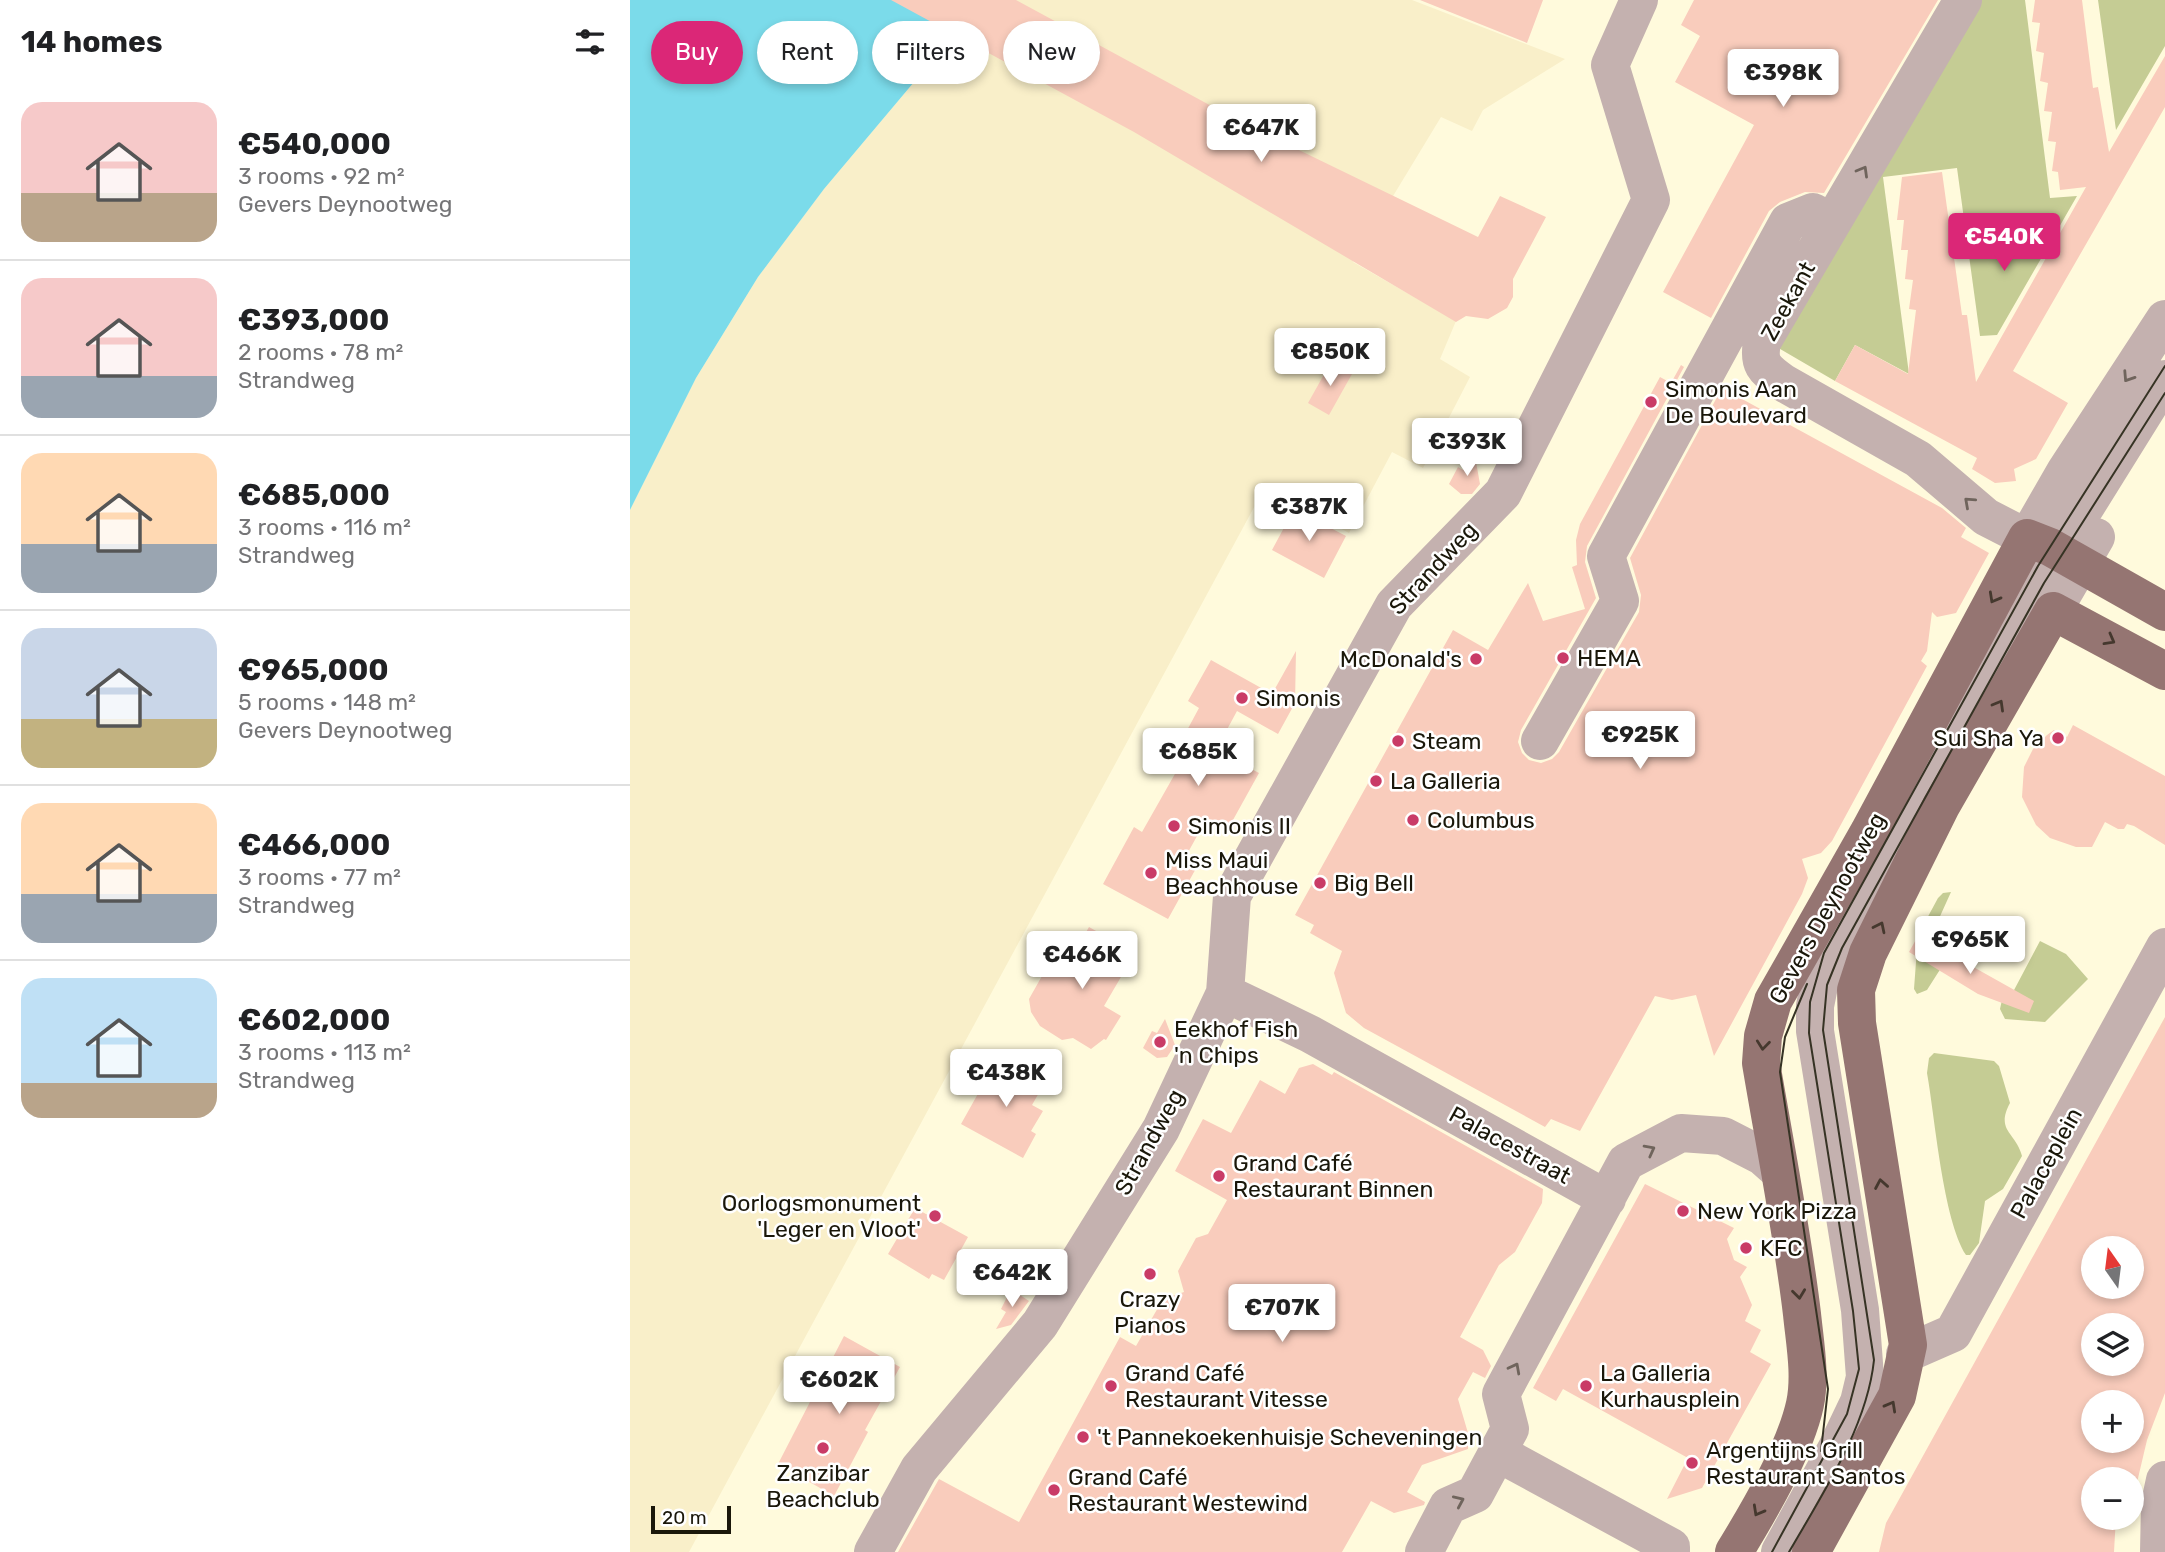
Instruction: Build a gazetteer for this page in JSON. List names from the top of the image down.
{
  "streets": {
    "main road": ["Gevers Deynootweg"],
    "street": [
      "Zeekant",
      "Strandweg",
      "Palacestraat",
      "Palaceplein"
    ]
  },
  "crossings": [
    ["Zeekant", "Gevers Deynootweg"],
    ["Strandweg", "Palacestraat"],
    ["Gevers Deynootweg", "Palaceplein"]
  ],
  "places": [
    "Simonis Aan De Boulevard",
    "HEMA",
    "McDonald's",
    "Simonis",
    "Sui Sha Ya",
    "Steam",
    "La Galleria",
    "Columbus",
    "Simonis II",
    "Miss Maui Beachhouse",
    "Big Bell",
    "Eekhof Fish 'n Chips",
    "Grand Café Restaurant Binnen",
    "New York Pizza",
    "Oorlogsmonument 'Leger en Vloot'",
    "KFC",
    "Crazy Pianos",
    "Grand Café Restaurant Vitesse",
    "La Galleria Kurhausplein",
    "'t Pannekoekenhuisje Scheveningen",
    "Zanzibar Beachclub",
    "Argentijns Grill Restaurant Santos",
    "Grand Café Restaurant Westewind"
  ],
  "scale_bar": "20 m",
  "north": "top",
  "page": {
    "heading": "14 homes",
    "chip": [
      "Buy",
      "Rent",
      "Filters",
      "New"
    ],
    "price": [
      "€398K",
      "€647K",
      "€540K",
      "€850K",
      "€393K",
      "€387K",
      "€925K",
      "€685K",
      "€965K",
      "€466K",
      "€438K",
      "€642K",
      "€707K",
      "€602K"
    ],
    "list": [
      {
        "name": "€540,000",
        "note": "3 rooms · 92 m² · Gevers Deynootweg"
      },
      {
        "name": "€393,000",
        "note": "2 rooms · 78 m² · Strandweg"
      },
      {
        "name": "€685,000",
        "note": "3 rooms · 116 m² · Strandweg"
      },
      {
        "name": "€965,000",
        "note": "5 rooms · 148 m² · Gevers Deynootweg"
      },
      {
        "name": "€466,000",
        "note": "3 rooms · 77 m² · Strandweg"
      },
      {
        "name": "€602,000",
        "note": "3 rooms · 113 m² · Strandweg"
      }
    ],
    "map_buttons": ["+", "−"],
    "scale": "20 m"
  }
}
